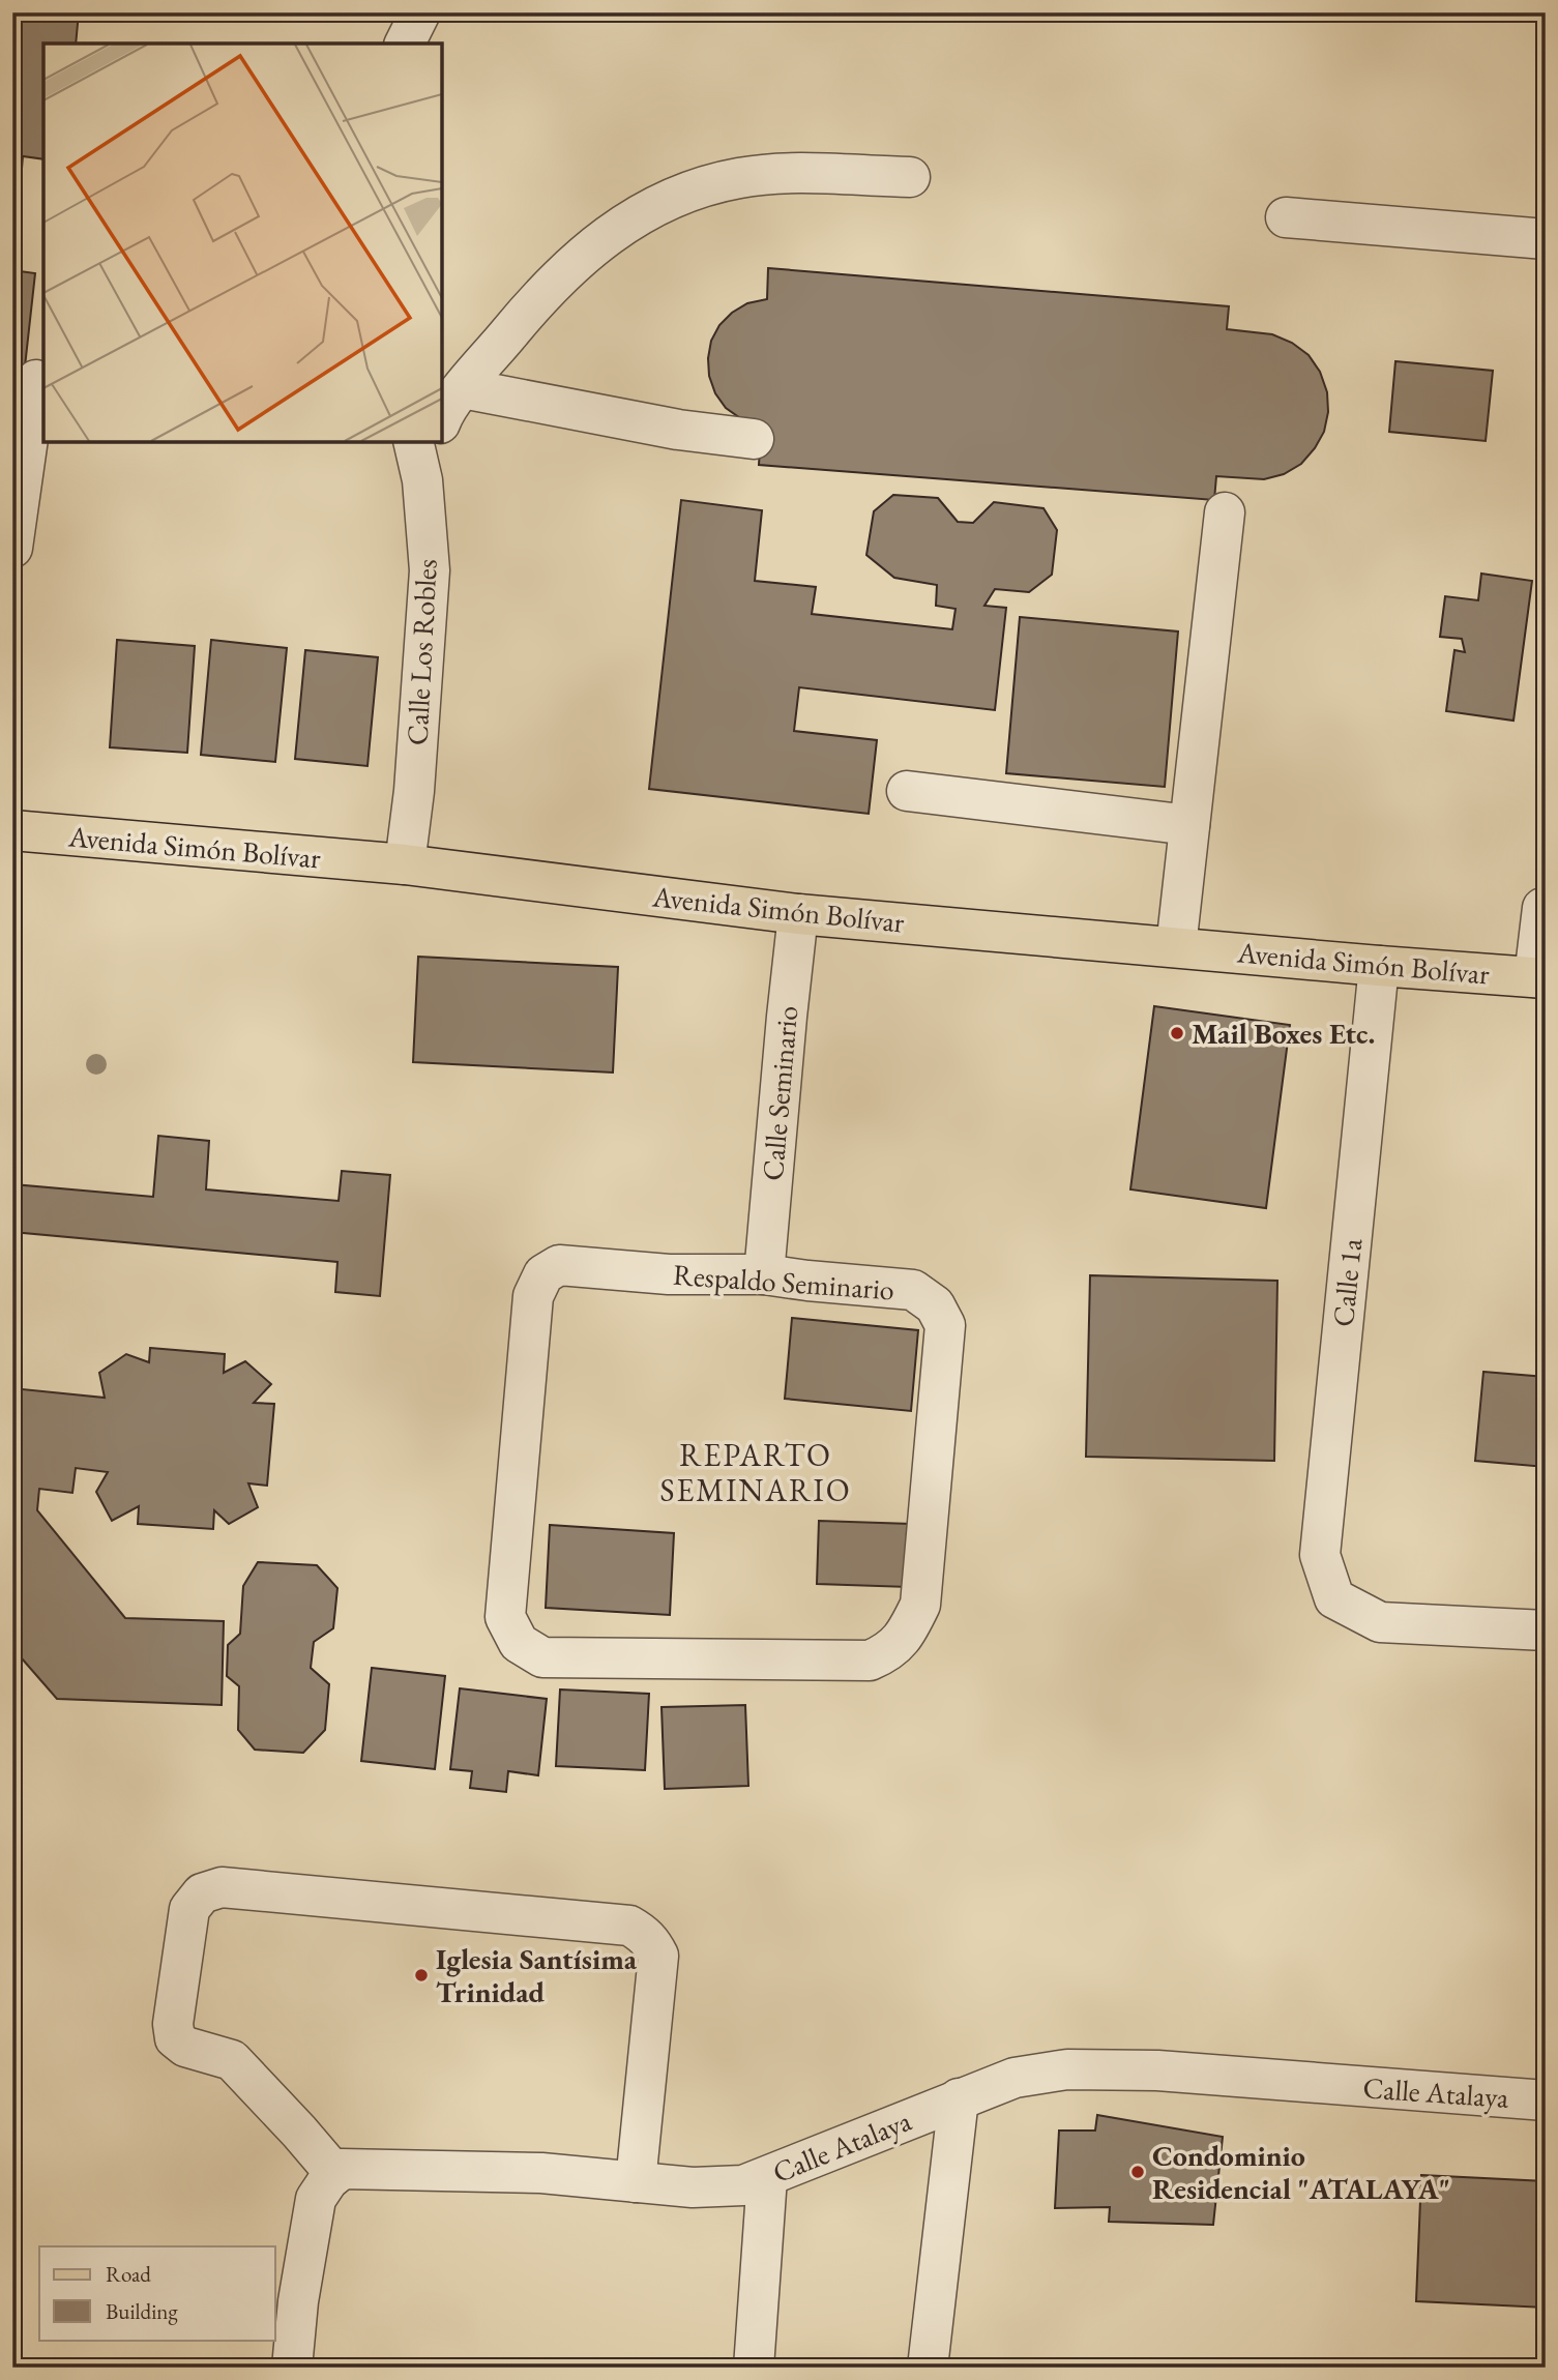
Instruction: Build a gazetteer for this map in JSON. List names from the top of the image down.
{
  "streets": {
    "main road": ["Avenida Simón Bolívar"],
    "street": [
      "Calle Los Robles",
      "Calle Seminario",
      "Respaldo Seminario",
      "Calle 1a",
      "Calle Atalaya"
    ]
  },
  "crossings": [
    ["Calle Los Robles", "Avenida Simón Bolívar"],
    ["Avenida Simón Bolívar", "Calle Seminario"],
    ["Avenida Simón Bolívar", "Calle 1a"],
    ["Calle Seminario", "Respaldo Seminario"]
  ],
  "districts": ["REPARTO SEMINARIO"],
  "places": ["Mail Boxes Etc.", "Iglesia Santísima Trinidad", "Condominio Residencial \"ATALAYA\""],
  "legend": ["Road", "Building"]
}
